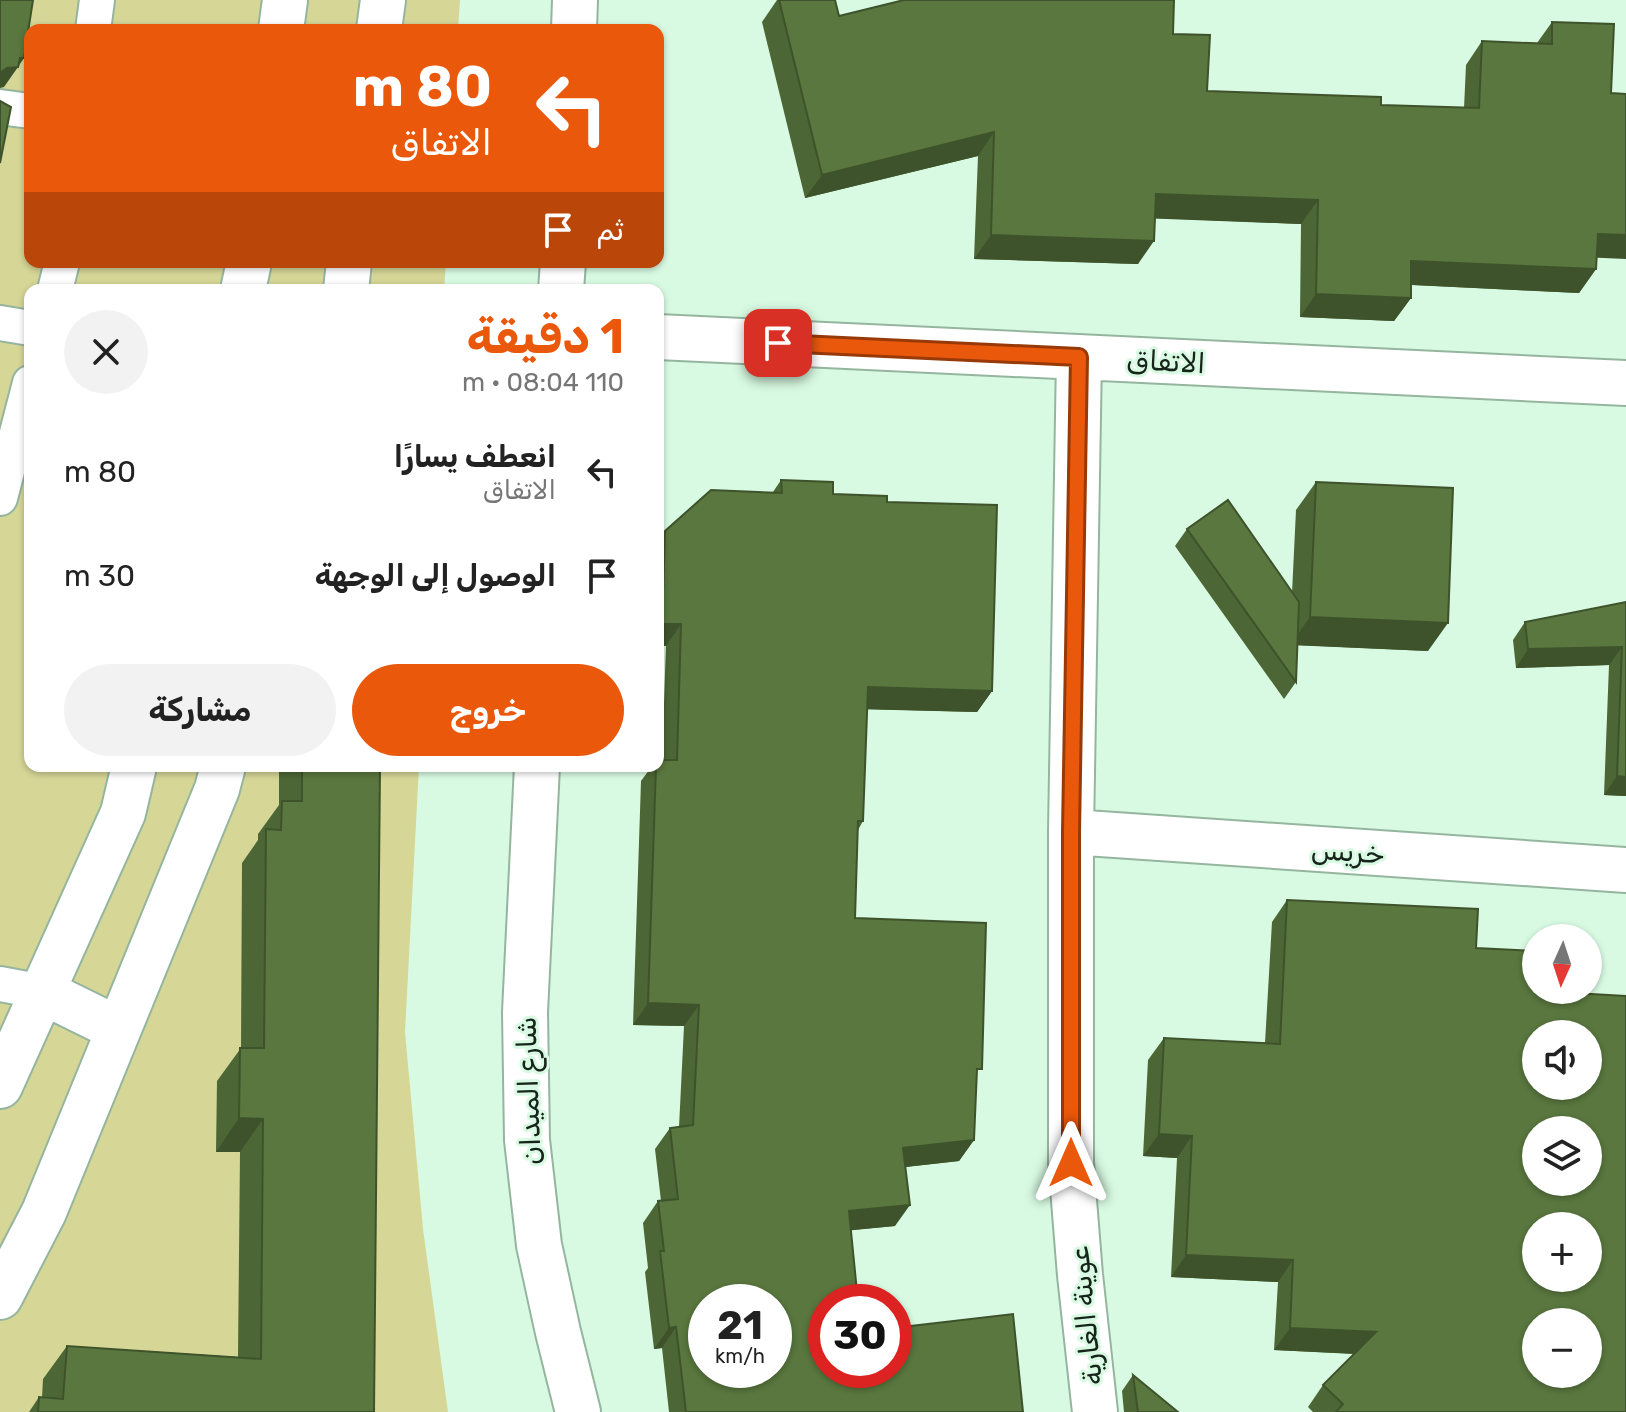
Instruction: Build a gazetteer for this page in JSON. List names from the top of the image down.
{
  "streets": {
    "street": [
      "الاتفاق",
      "خريس",
      "شارع الميدان",
      "عوينة الغارية"
    ]
  },
  "crossings": [
    ["الاتفاق", "عوينة الغارية"],
    ["خريس", "عوينة الغارية"]
  ],
  "north": "bottom",
  "page": {
    "turn": ["80 m", "الاتفاق"],
    "then": "ثم",
    "heading": ["1 دقيقة", "110 m · 08:04"],
    "list": [
      {
        "name": "انعطف يسارًا",
        "note": "الاتفاق",
        "value": "80 m"
      },
      {
        "name": "الوصول إلى الوجهة",
        "value": "30 m"
      }
    ],
    "buttons": ["خروج", "مشاركة"],
    "map_buttons": ["+", "−"],
    "speed": "21 km/h",
    "limit": "30"
  }
}
